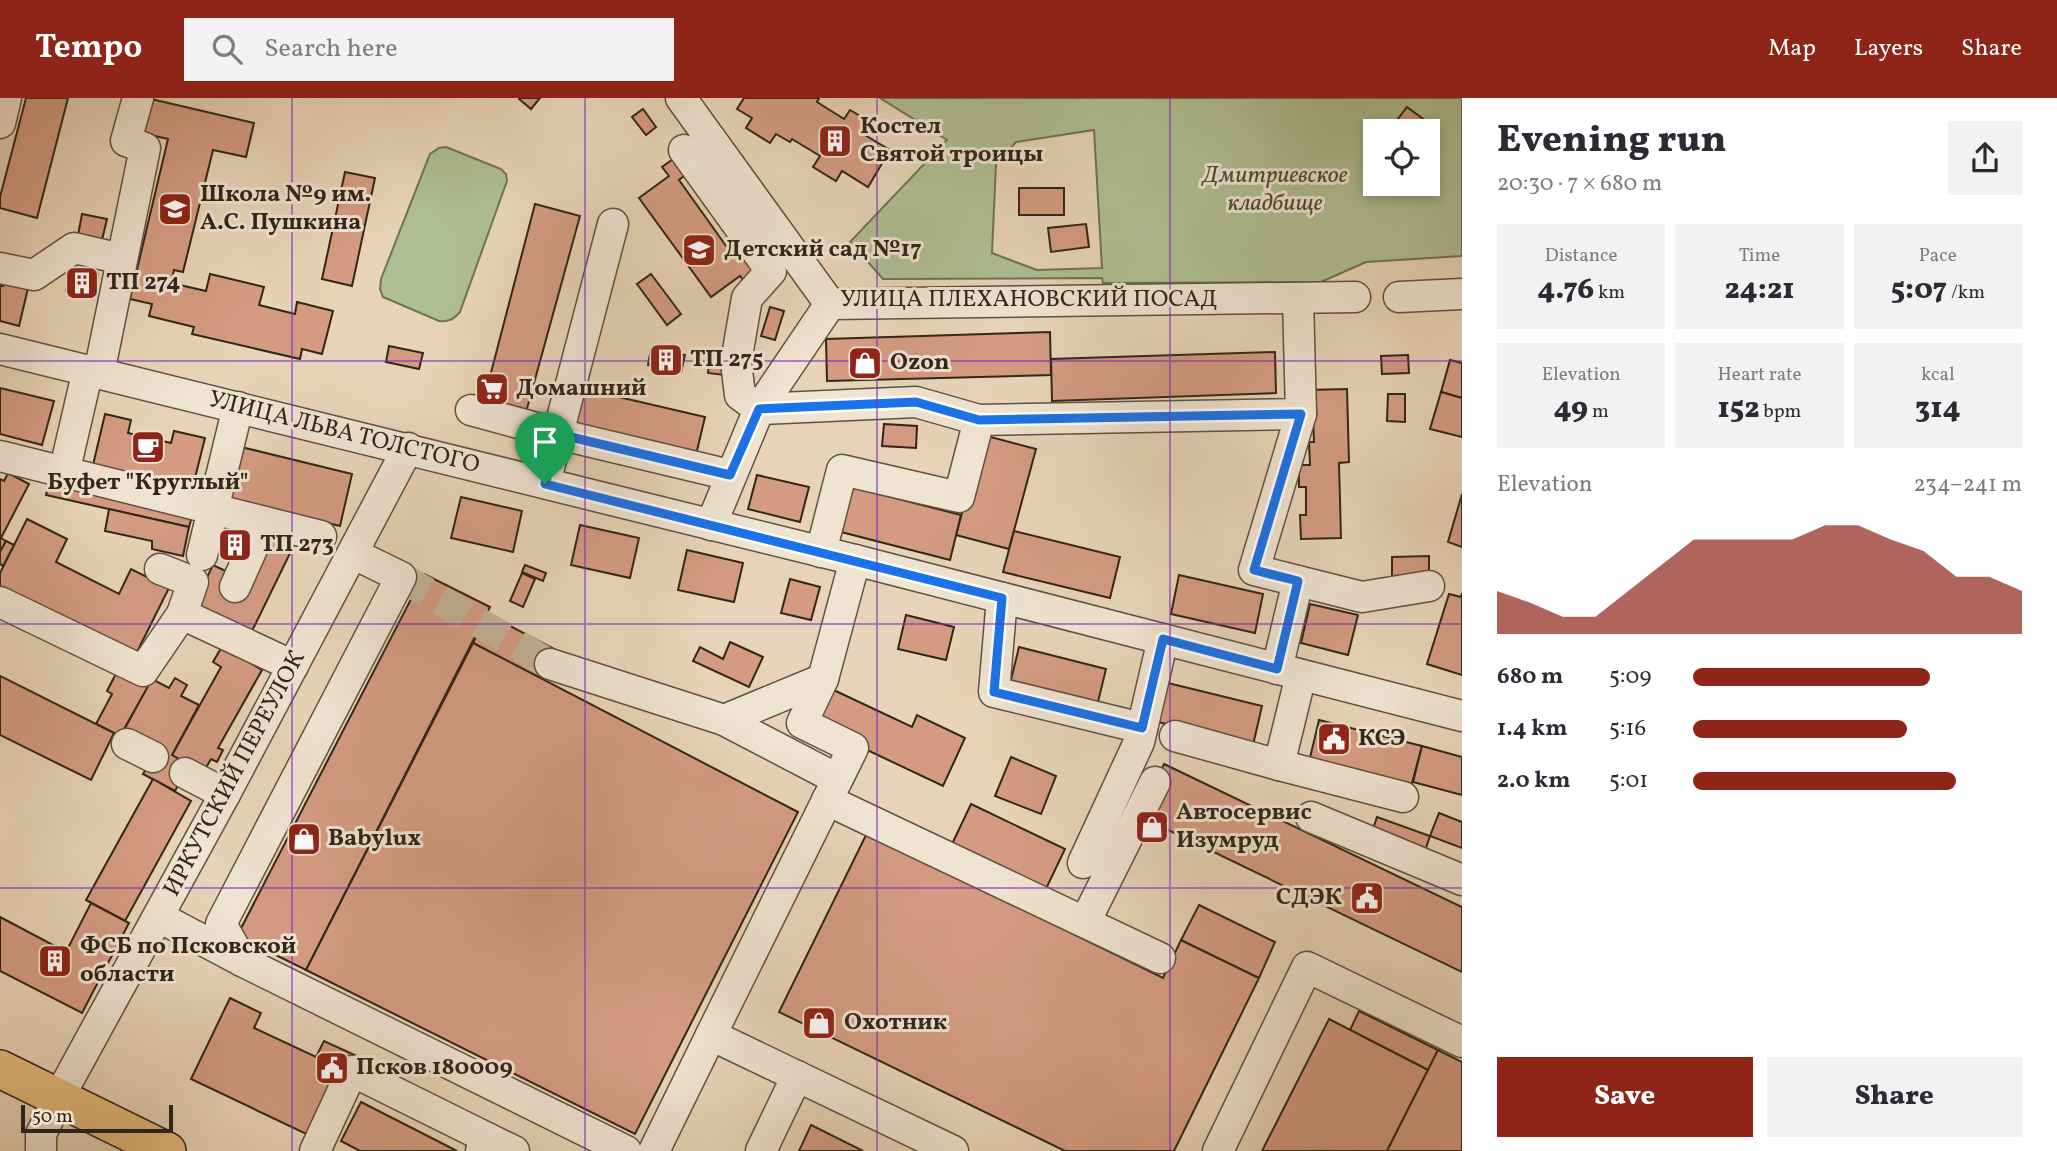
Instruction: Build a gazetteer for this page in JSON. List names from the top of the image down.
{
  "streets": {
    "street": ["УЛИЦА ПЛЕХАНОВСКИЙ ПОСАД", "УЛИЦА ЛЬВА ТОЛСТОГО", "ИРКУТСКИЙ ПЕРЕУЛОК"]
  },
  "crossings": [
    ["УЛИЦА ЛЬВА ТОЛСТОГО", "ИРКУТСКИЙ ПЕРЕУЛОК"]
  ],
  "parks": ["Дмитриевское кладбище"],
  "places": {
    "building": [
      "Костел Святой троицы",
      "ТП 274",
      "ТП 275",
      "ТП 273",
      "ФСБ по Псковской области"
    ],
    "school or university": ["Школа №9 им. А.С. Пушкина", "Детский сад №17"],
    "shop": [
      "Ozon",
      "Автосервис Изумруд",
      "Babylux",
      "Охотник"
    ],
    "supermarket": ["Домашний"],
    "cafe": ["Буфет \"Круглый\""],
    "public building": ["КСЭ", "СДЭК", "Псков 180009"]
  },
  "scale_bar": "50 m",
  "page": {
    "header": "Tempo",
    "search": "Search here",
    "nav": ["Map", "Layers", "Share"],
    "heading": ["Evening run", "20:30 · 7 × 680 m"],
    "stats": [
      ["Distance", "4.76 km"],
      ["Time", "24:21"],
      ["Pace", "5:07 /km"],
      ["Elevation", "49 m"],
      ["Heart rate", "152 bpm"],
      ["kcal", "314"]
    ],
    "chart": ["Elevation", "234–241 m"],
    "list": [
      {
        "name": "680 m",
        "note": "5:09"
      },
      {
        "name": "1.4 km",
        "note": "5:16"
      },
      {
        "name": "2.0 km",
        "note": "5:01"
      }
    ],
    "buttons": ["Save", "Share"],
    "scale": "50 m"
  }
}
